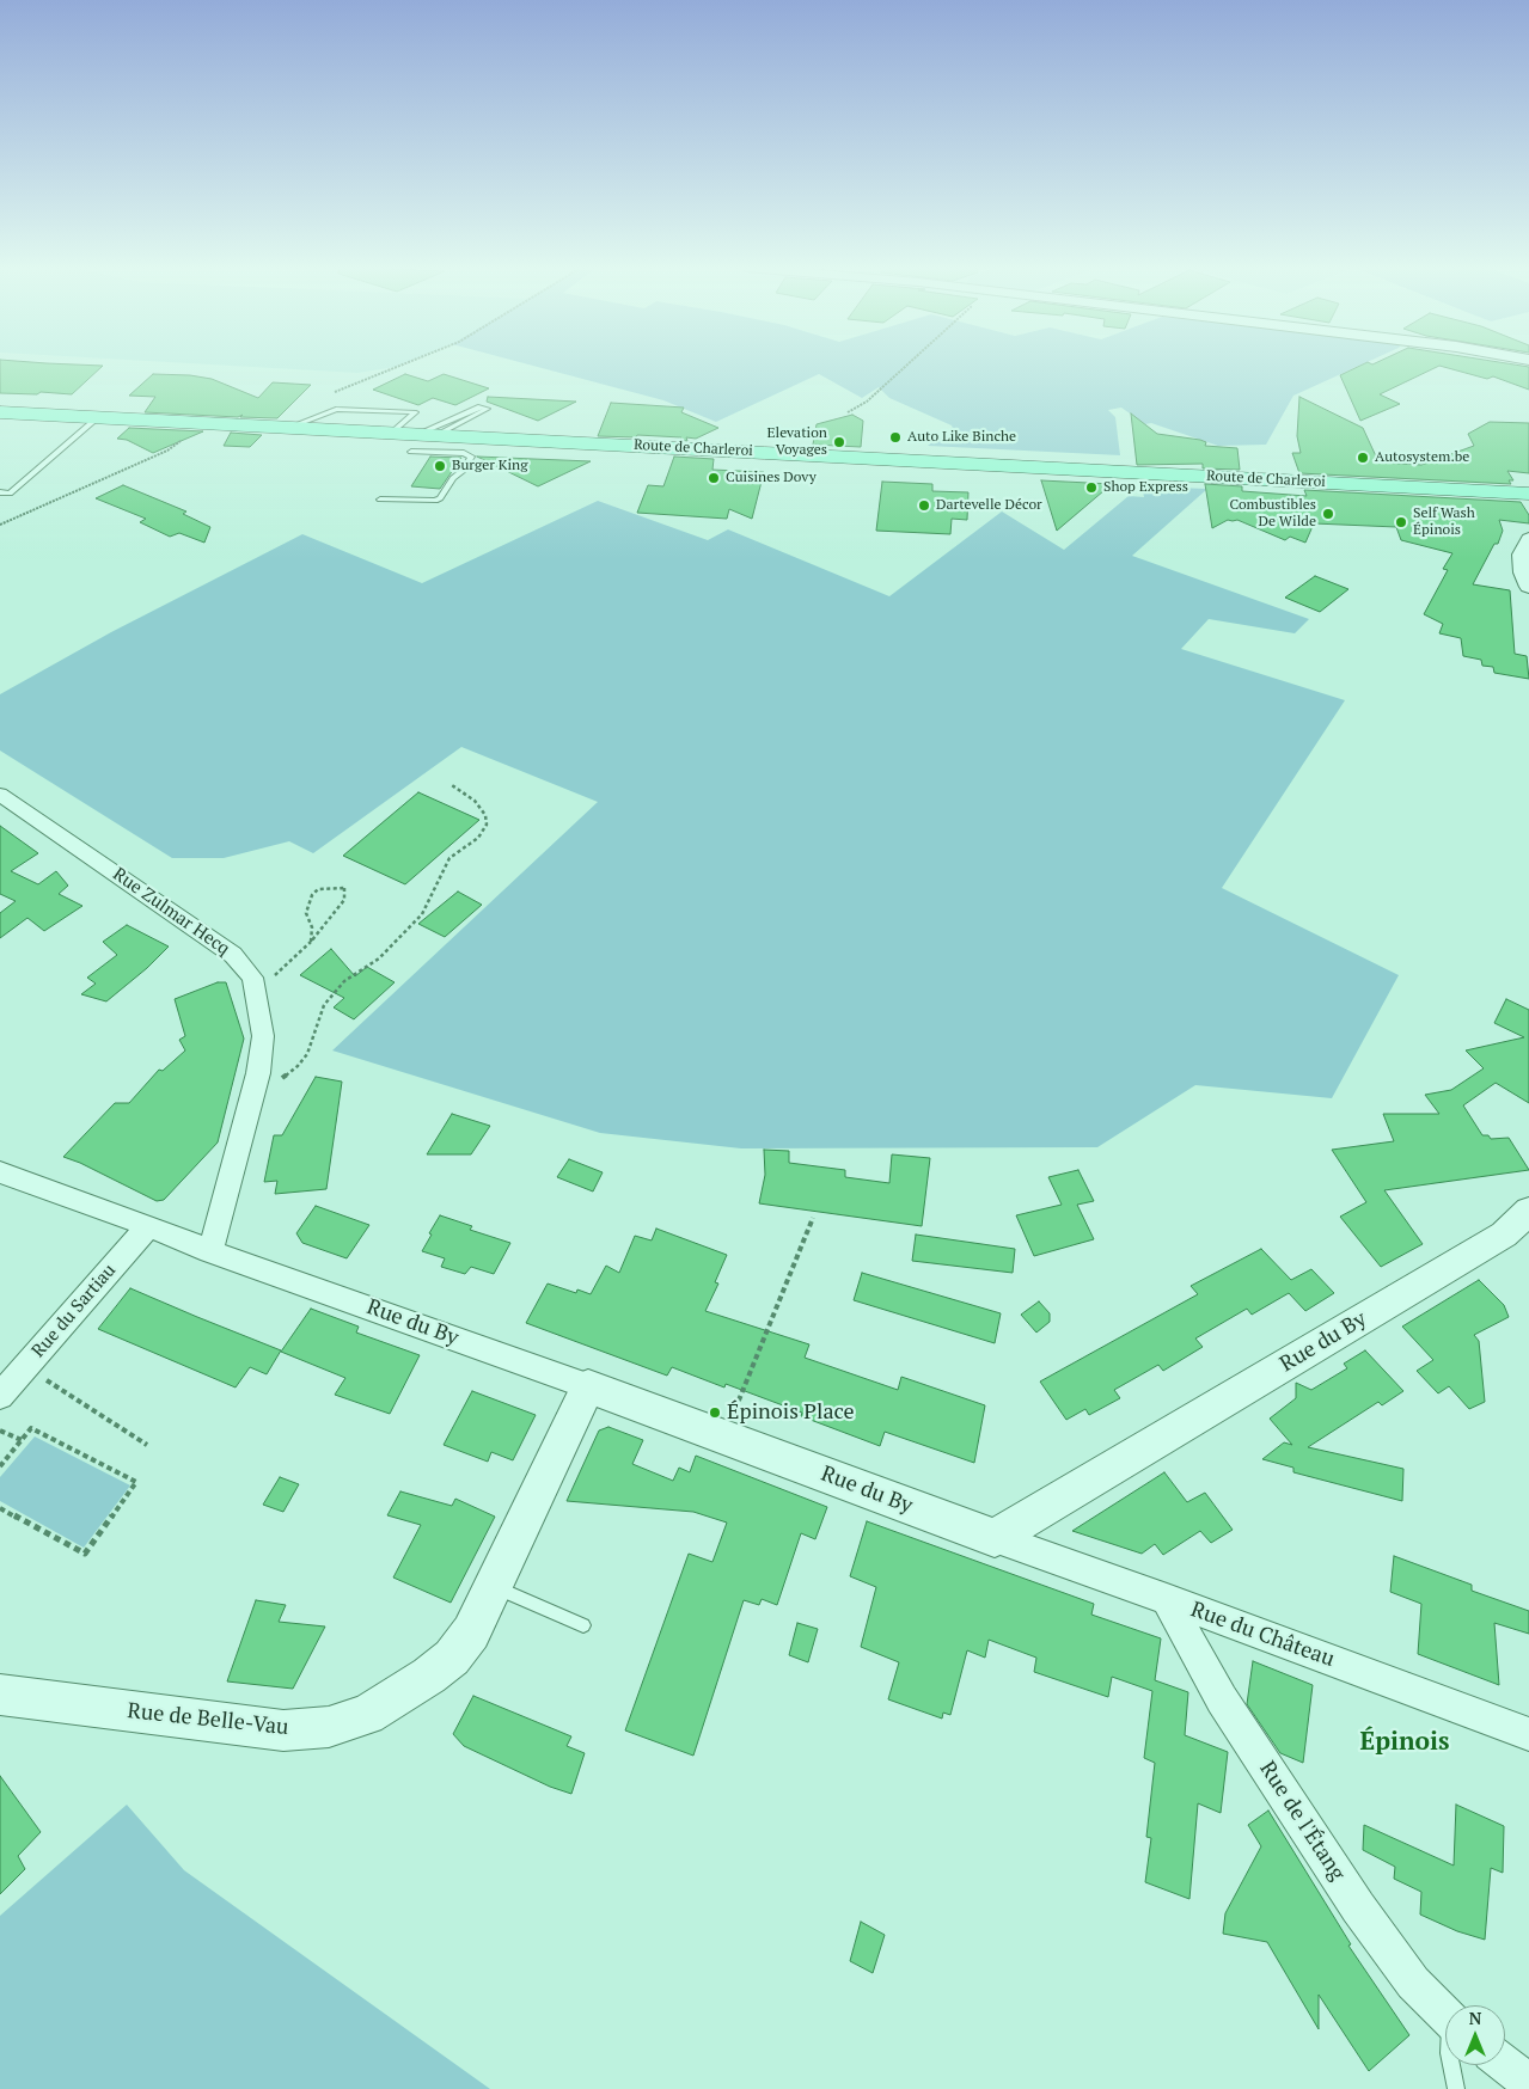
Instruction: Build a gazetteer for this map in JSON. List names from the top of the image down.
{
  "streets": {
    "main road": ["Route de Charleroi"],
    "street": [
      "Rue Zulmar Hecq",
      "Rue du Sartiau",
      "Rue du By",
      "Rue du Château",
      "Rue de Belle-Vau",
      "Rue de l'Étang"
    ]
  },
  "crossings": [
    ["Rue Zulmar Hecq", "Rue du By"],
    ["Rue du Sartiau", "Rue du By"],
    ["Rue du By", "Rue du Château"],
    ["Rue du By", "Rue de Belle-Vau"],
    ["Rue du Château", "Rue de l'Étang"]
  ],
  "districts": ["Épinois"],
  "places": [
    "Auto Like Binche",
    "Elevation Voyages",
    "Autosystem.be",
    "Burger King",
    "Cuisines Dovy",
    "Shop Express",
    "Dartevelle Décor",
    "Combustibles De Wilde",
    "Self Wash Épinois",
    "Épinois Place"
  ],
  "north": "top"
}
